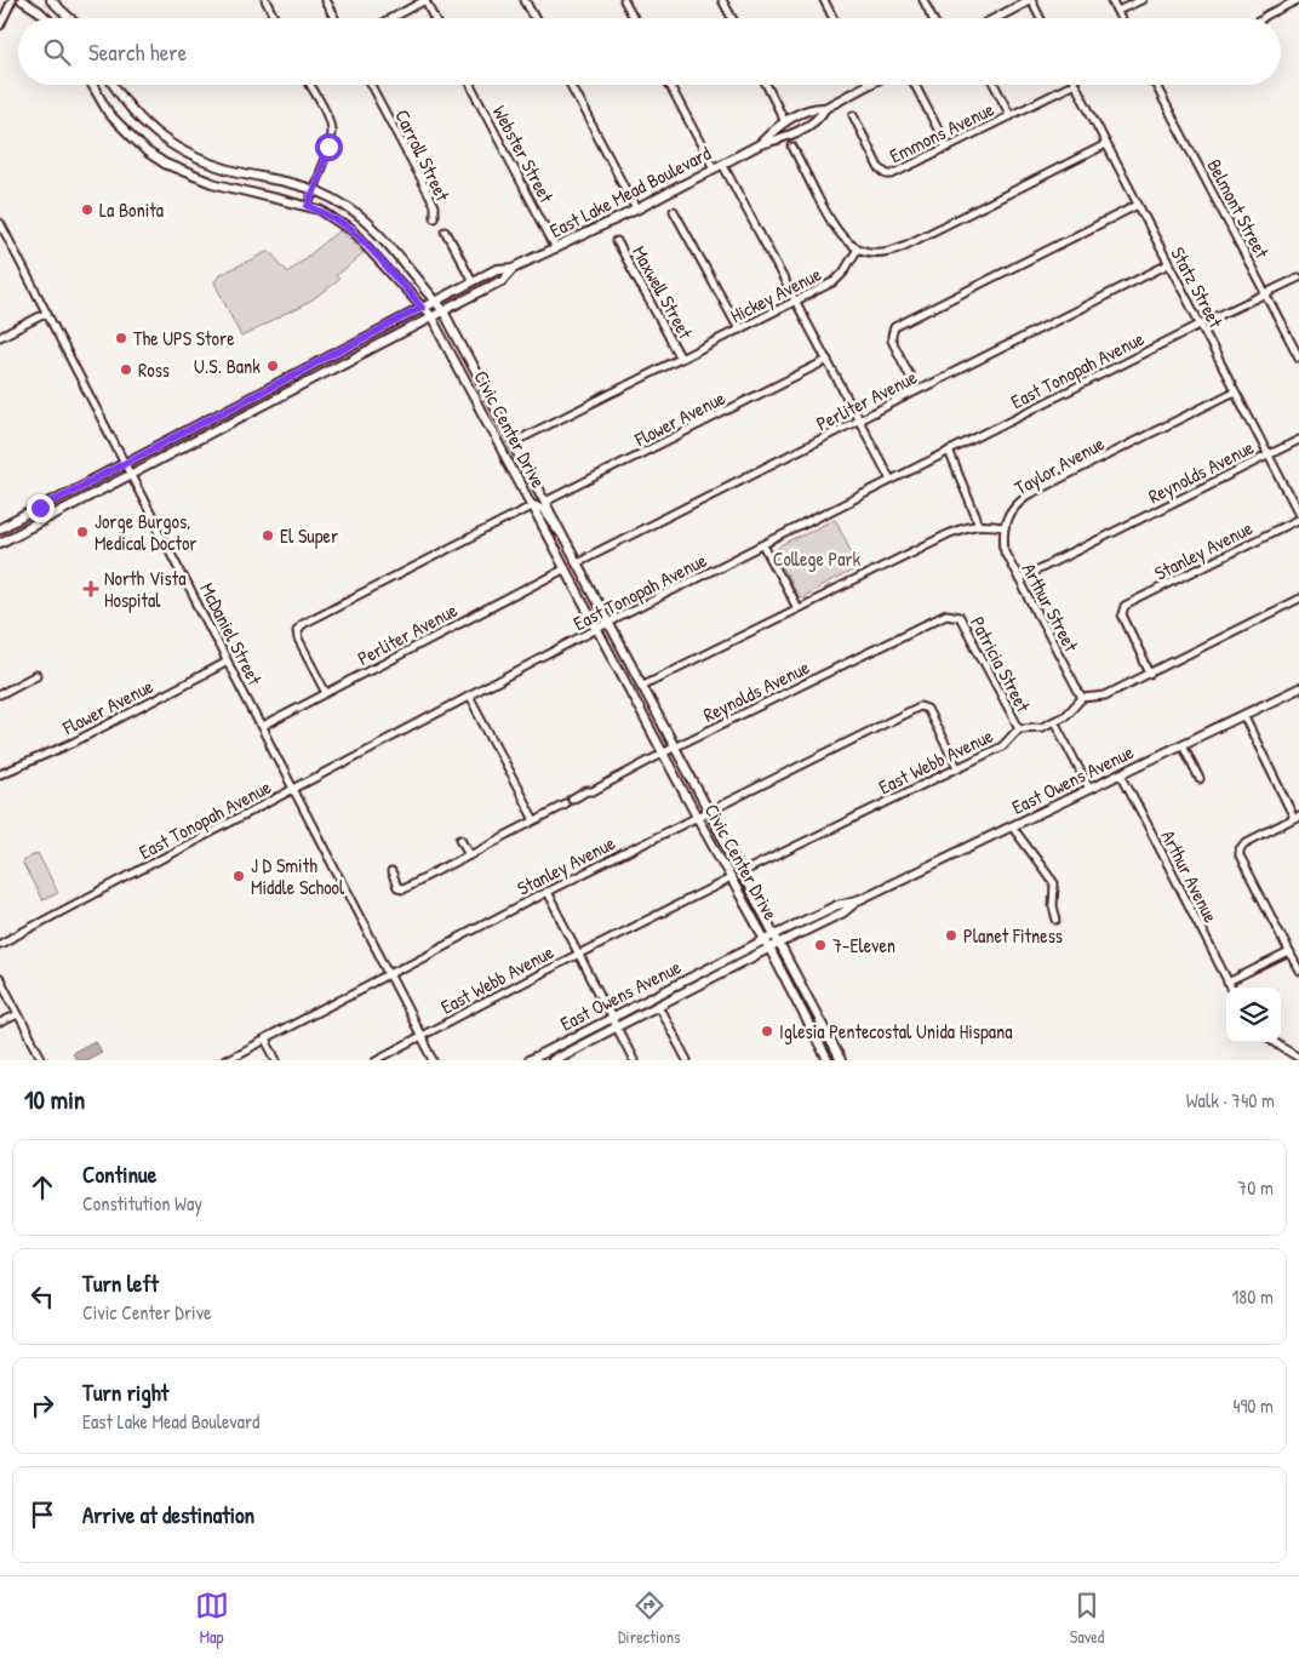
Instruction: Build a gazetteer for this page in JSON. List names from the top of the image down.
{
  "streets": {
    "main road": ["East Lake Mead Boulevard", "Civic Center Drive", "East Owens Avenue"],
    "street": [
      "Emmons Avenue",
      "Webster Street",
      "Carroll Street",
      "Belmont Street",
      "Statz Street",
      "Maxwell Street",
      "Hickey Avenue",
      "East Tonopah Avenue",
      "Perliter Avenue",
      "Flower Avenue",
      "Taylor Avenue",
      "Reynolds Avenue",
      "Stanley Avenue",
      "Arthur Street",
      "McDaniel Street",
      "Patricia Street",
      "East Webb Avenue",
      "Arthur Avenue"
    ]
  },
  "crossings": [
    ["Webster Street", "East Lake Mead Boulevard"],
    ["Carroll Street", "East Lake Mead Boulevard"],
    ["East Lake Mead Boulevard", "Civic Center Drive"],
    ["East Lake Mead Boulevard", "McDaniel Street"],
    ["Belmont Street", "East Tonopah Avenue"],
    ["Statz Street", "East Tonopah Avenue"],
    ["Statz Street", "Perliter Avenue"],
    ["Statz Street", "Taylor Avenue"],
    ["Statz Street", "Reynolds Avenue"],
    ["Maxwell Street", "Hickey Avenue"],
    ["Hickey Avenue", "Civic Center Drive"],
    ["East Tonopah Avenue", "Civic Center Drive"],
    ["East Tonopah Avenue", "McDaniel Street"],
    ["Perliter Avenue", "Civic Center Drive"],
    ["Perliter Avenue", "McDaniel Street"],
    ["Flower Avenue", "Civic Center Drive"],
    ["Flower Avenue", "McDaniel Street"],
    ["Civic Center Drive", "Reynolds Avenue"],
    ["Civic Center Drive", "Stanley Avenue"],
    ["Civic Center Drive", "East Webb Avenue"],
    ["Civic Center Drive", "East Owens Avenue"],
    ["Taylor Avenue", "Arthur Street"],
    ["Reynolds Avenue", "Arthur Street"],
    ["Reynolds Avenue", "Patricia Street"],
    ["Stanley Avenue", "McDaniel Street"],
    ["Stanley Avenue", "East Webb Avenue"],
    ["Arthur Street", "East Webb Avenue"],
    ["McDaniel Street", "East Webb Avenue"],
    ["Patricia Street", "East Webb Avenue"],
    ["Patricia Street", "East Owens Avenue"],
    ["East Owens Avenue", "Arthur Avenue"]
  ],
  "parks": ["College Park"],
  "places": {
    "other": [
      "La Bonita",
      "The UPS Store",
      "U.S. Bank",
      "Ross",
      "Jorge Burgos, Medical Doctor",
      "El Super",
      "J D Smith Middle School",
      "Planet Fitness",
      "7-Eleven",
      "Iglesia Pentecostal Unida Hispana"
    ],
    "health": ["North Vista Hospital"]
  },
  "page": {
    "search": "Search here",
    "heading": ["10 min", "Walk · 740 m"],
    "list": [
      ["Continue", "Constitution Way", "70 m"],
      ["Turn left", "Civic Center Drive", "180 m"],
      ["Turn right", "East Lake Mead Boulevard", "490 m"],
      "Arrive at destination"
    ],
    "nav": ["Map", "Directions", "Saved"]
  }
}
